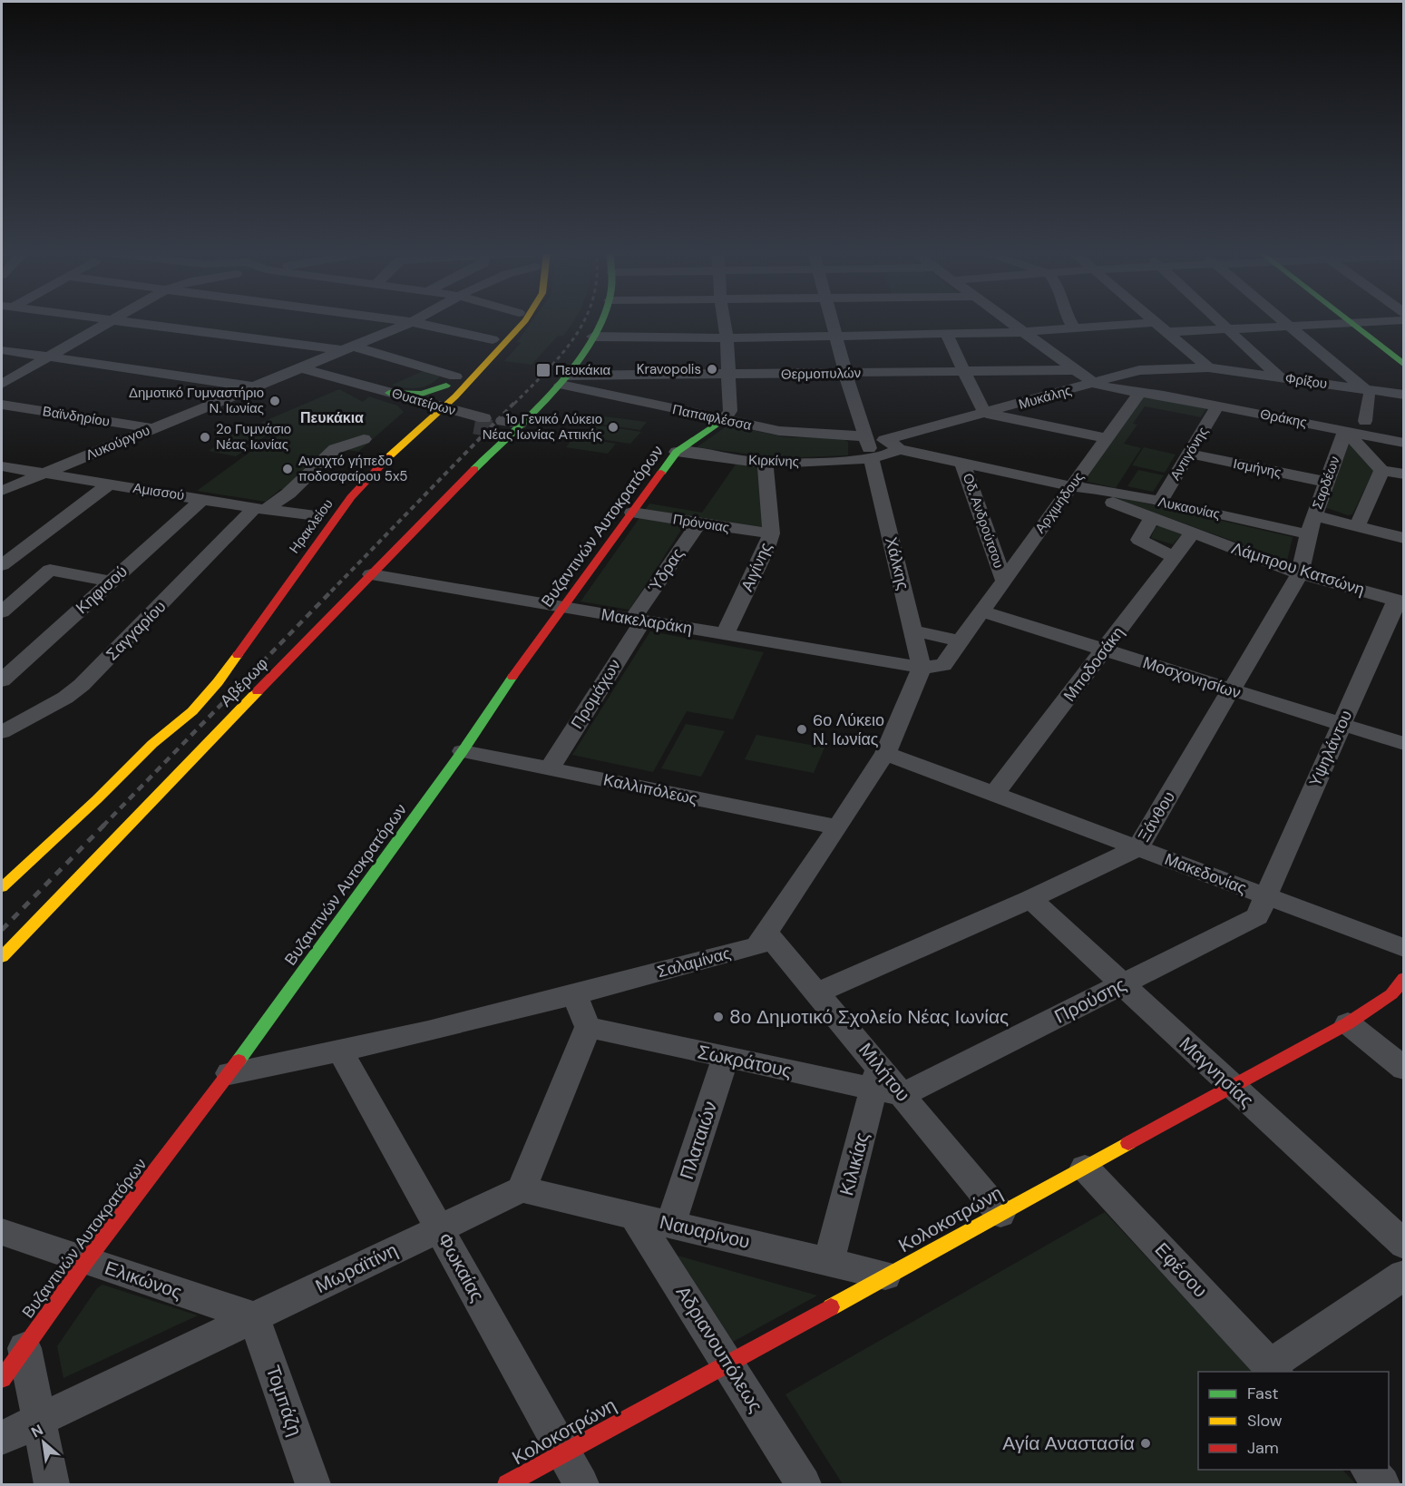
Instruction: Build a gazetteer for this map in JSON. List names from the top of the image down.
{
  "streets": {
    "street": [
      "Θερμοπυλών",
      "Φρίξου",
      "Μυκάλης",
      "Θυατείρων",
      "Βαϊνδηρίου",
      "Παπαφλέσσα",
      "Θράκης",
      "Λυκούργου",
      "Αντιγόνης",
      "Κιρκίνης",
      "Ισμήνης",
      "Σαρδέων",
      "Αμισσού",
      "Αρχιμήδους",
      "Λυκαονίας",
      "Οδ. Ανδρούτσου",
      "Πρόνοιας",
      "Ηρακλείου",
      "Βυζαντινών Αυτοκρατόρων",
      "Χάλκης",
      "Αιγίνης",
      "Λάμπρου Κατσώνη",
      "Ύδρας",
      "Κηφισού",
      "Μακελαράκη",
      "Σαγγαρίου",
      "Μποδοσάκη",
      "Μοσχονησίων",
      "Αβέρωφ",
      "Προμάχων",
      "Υψηλάντου",
      "Καλλιπόλεως",
      "Ξάνθου",
      "Μακεδονίας",
      "Σαλαμίνας",
      "Προύσης",
      "Σωκράτους",
      "Μιλήτου",
      "Μαγνησίας",
      "Πλαταιών",
      "Κιλικίας",
      "Κολοκοτρώνη",
      "Ναυαρίνου",
      "Φωκαίας",
      "Μωραϊτίνη",
      "Εφέσου",
      "Ελικώνος",
      "Αδριανουπόλεως",
      "Τομπάζη"
    ]
  },
  "crossings": [
    ["Θερμοπυλών", "Παπαφλέσσα"],
    ["Φρίξου", "Μυκάλης"],
    ["Μυκάλης", "Παπαφλέσσα"],
    ["Μυκάλης", "Θράκης"],
    ["Μυκάλης", "Κιρκίνης"],
    ["Μυκάλης", "Λυκαονίας"],
    ["Θυατείρων", "Λυκούργου"],
    ["Θυατείρων", "Ηρακλείου"],
    ["Θυατείρων", "Αβέρωφ"],
    ["Βαϊνδηρίου", "Λυκούργου"],
    ["Παπαφλέσσα", "Κιρκίνης"],
    ["Παπαφλέσσα", "Λυκαονίας"],
    ["Παπαφλέσσα", "Βυζαντινών Αυτοκρατόρων"],
    ["Παπαφλέσσα", "Χάλκης"],
    ["Θράκης", "Αντιγόνης"],
    ["Θράκης", "Σαρδέων"],
    ["Θράκης", "Αρχιμήδους"],
    ["Λυκούργου", "Αμισσού"],
    ["Αντιγόνης", "Ισμήνης"],
    ["Αντιγόνης", "Λυκαονίας"],
    ["Αντιγόνης", "Μποδοσάκη"],
    ["Κιρκίνης", "Λυκαονίας"],
    ["Κιρκίνης", "Βυζαντινών Αυτοκρατόρων"],
    ["Κιρκίνης", "Χάλκης"],
    ["Κιρκίνης", "Αιγίνης"],
    ["Ισμήνης", "Σαρδέων"],
    ["Σαρδέων", "Λυκαονίας"],
    ["Σαρδέων", "Ξάνθου"],
    ["Αμισσού", "Κηφισού"],
    ["Αμισσού", "Σαγγαρίου"],
    ["Αρχιμήδους", "Λυκαονίας"],
    ["Αρχιμήδους", "Οδ. Ανδρούτσου"],
    ["Αρχιμήδους", "Μοσχονησίων"],
    ["Λυκαονίας", "Οδ. Ανδρούτσου"],
    ["Λυκαονίας", "Λάμπρου Κατσώνη"],
    ["Λυκαονίας", "Μποδοσάκη"],
    ["Λυκαονίας", "Ξάνθου"],
    ["Πρόνοιας", "Βυζαντινών Αυτοκρατόρων"],
    ["Πρόνοιας", "Αιγίνης"],
    ["Πρόνοιας", "Ύδρας"],
    ["Ηρακλείου", "Αβέρωφ"],
    ["Βυζαντινών Αυτοκρατόρων", "Μακελαράκη"],
    ["Βυζαντινών Αυτοκρατόρων", "Καλλιπόλεως"],
    ["Βυζαντινών Αυτοκρατόρων", "Σαλαμίνας"],
    ["Βυζαντινών Αυτοκρατόρων", "Ελικώνος"],
    ["Χάλκης", "Μακελαράκη"],
    ["Χάλκης", "Σαλαμίνας"],
    ["Αιγίνης", "Μακελαράκη"],
    ["Λάμπρου Κατσώνη", "Μποδοσάκη"],
    ["Λάμπρου Κατσώνη", "Υψηλάντου"],
    ["Λάμπρου Κατσώνη", "Ξάνθου"],
    ["Ύδρας", "Μακελαράκη"],
    ["Ύδρας", "Προμάχων"],
    ["Μακελαράκη", "Αβέρωφ"],
    ["Μακελαράκη", "Προμάχων"],
    ["Μακελαράκη", "Σαλαμίνας"],
    ["Μποδοσάκη", "Μοσχονησίων"],
    ["Μποδοσάκη", "Μακεδονίας"],
    ["Μοσχονησίων", "Υψηλάντου"],
    ["Μοσχονησίων", "Ξάνθου"],
    ["Προμάχων", "Καλλιπόλεως"],
    ["Υψηλάντου", "Μακεδονίας"],
    ["Υψηλάντου", "Προύσης"],
    ["Καλλιπόλεως", "Σαλαμίνας"],
    ["Ξάνθου", "Μακεδονίας"],
    ["Ξάνθου", "Μιλήτου"],
    ["Ξάνθου", "Μαγνησίας"],
    ["Μακεδονίας", "Σαλαμίνας"],
    ["Μακεδονίας", "Προύσης"],
    ["Σαλαμίνας", "Μιλήτου"],
    ["Σαλαμίνας", "Φωκαίας"],
    ["Προύσης", "Μιλήτου"],
    ["Προύσης", "Μαγνησίας"],
    ["Σωκράτους", "Μιλήτου"],
    ["Σωκράτους", "Πλαταιών"],
    ["Σωκράτους", "Κιλικίας"],
    ["Μιλήτου", "Κιλικίας"],
    ["Μιλήτου", "Κολοκοτρώνη"],
    ["Μαγνησίας", "Κολοκοτρώνη"],
    ["Πλαταιών", "Ναυαρίνου"],
    ["Κιλικίας", "Ναυαρίνου"],
    ["Κολοκοτρώνη", "Ναυαρίνου"],
    ["Κολοκοτρώνη", "Φωκαίας"],
    ["Κολοκοτρώνη", "Εφέσου"],
    ["Κολοκοτρώνη", "Αδριανουπόλεως"],
    ["Ναυαρίνου", "Μωραϊτίνη"],
    ["Ναυαρίνου", "Αδριανουπόλεως"],
    ["Φωκαίας", "Μωραϊτίνη"],
    ["Μωραϊτίνη", "Ελικώνος"],
    ["Μωραϊτίνη", "Τομπάζη"],
    ["Ελικώνος", "Τομπάζη"]
  ],
  "districts": ["Πευκάκια"],
  "places": {
    "other": [
      "Kravopolis",
      "Δημοτικό Γυμναστήριο Ν. Ιωνίας",
      "1ο Γενικό Λύκειο Νέας Ιωνίας Αττικής",
      "2ο Γυμνάσιο Νέας Ιωνίας",
      "Ανοιχτό γήπεδο ποδοσφαίρου 5x5",
      "6ο Λύκειο Ν. Ιωνίας",
      "8ο Δημοτικό Σχολείο Νέας Ιωνίας",
      "Αγία Αναστασία"
    ],
    "transit": ["Πευκάκια"]
  },
  "legend": ["Fast", "Slow", "Jam"],
  "north": "top left"
}
